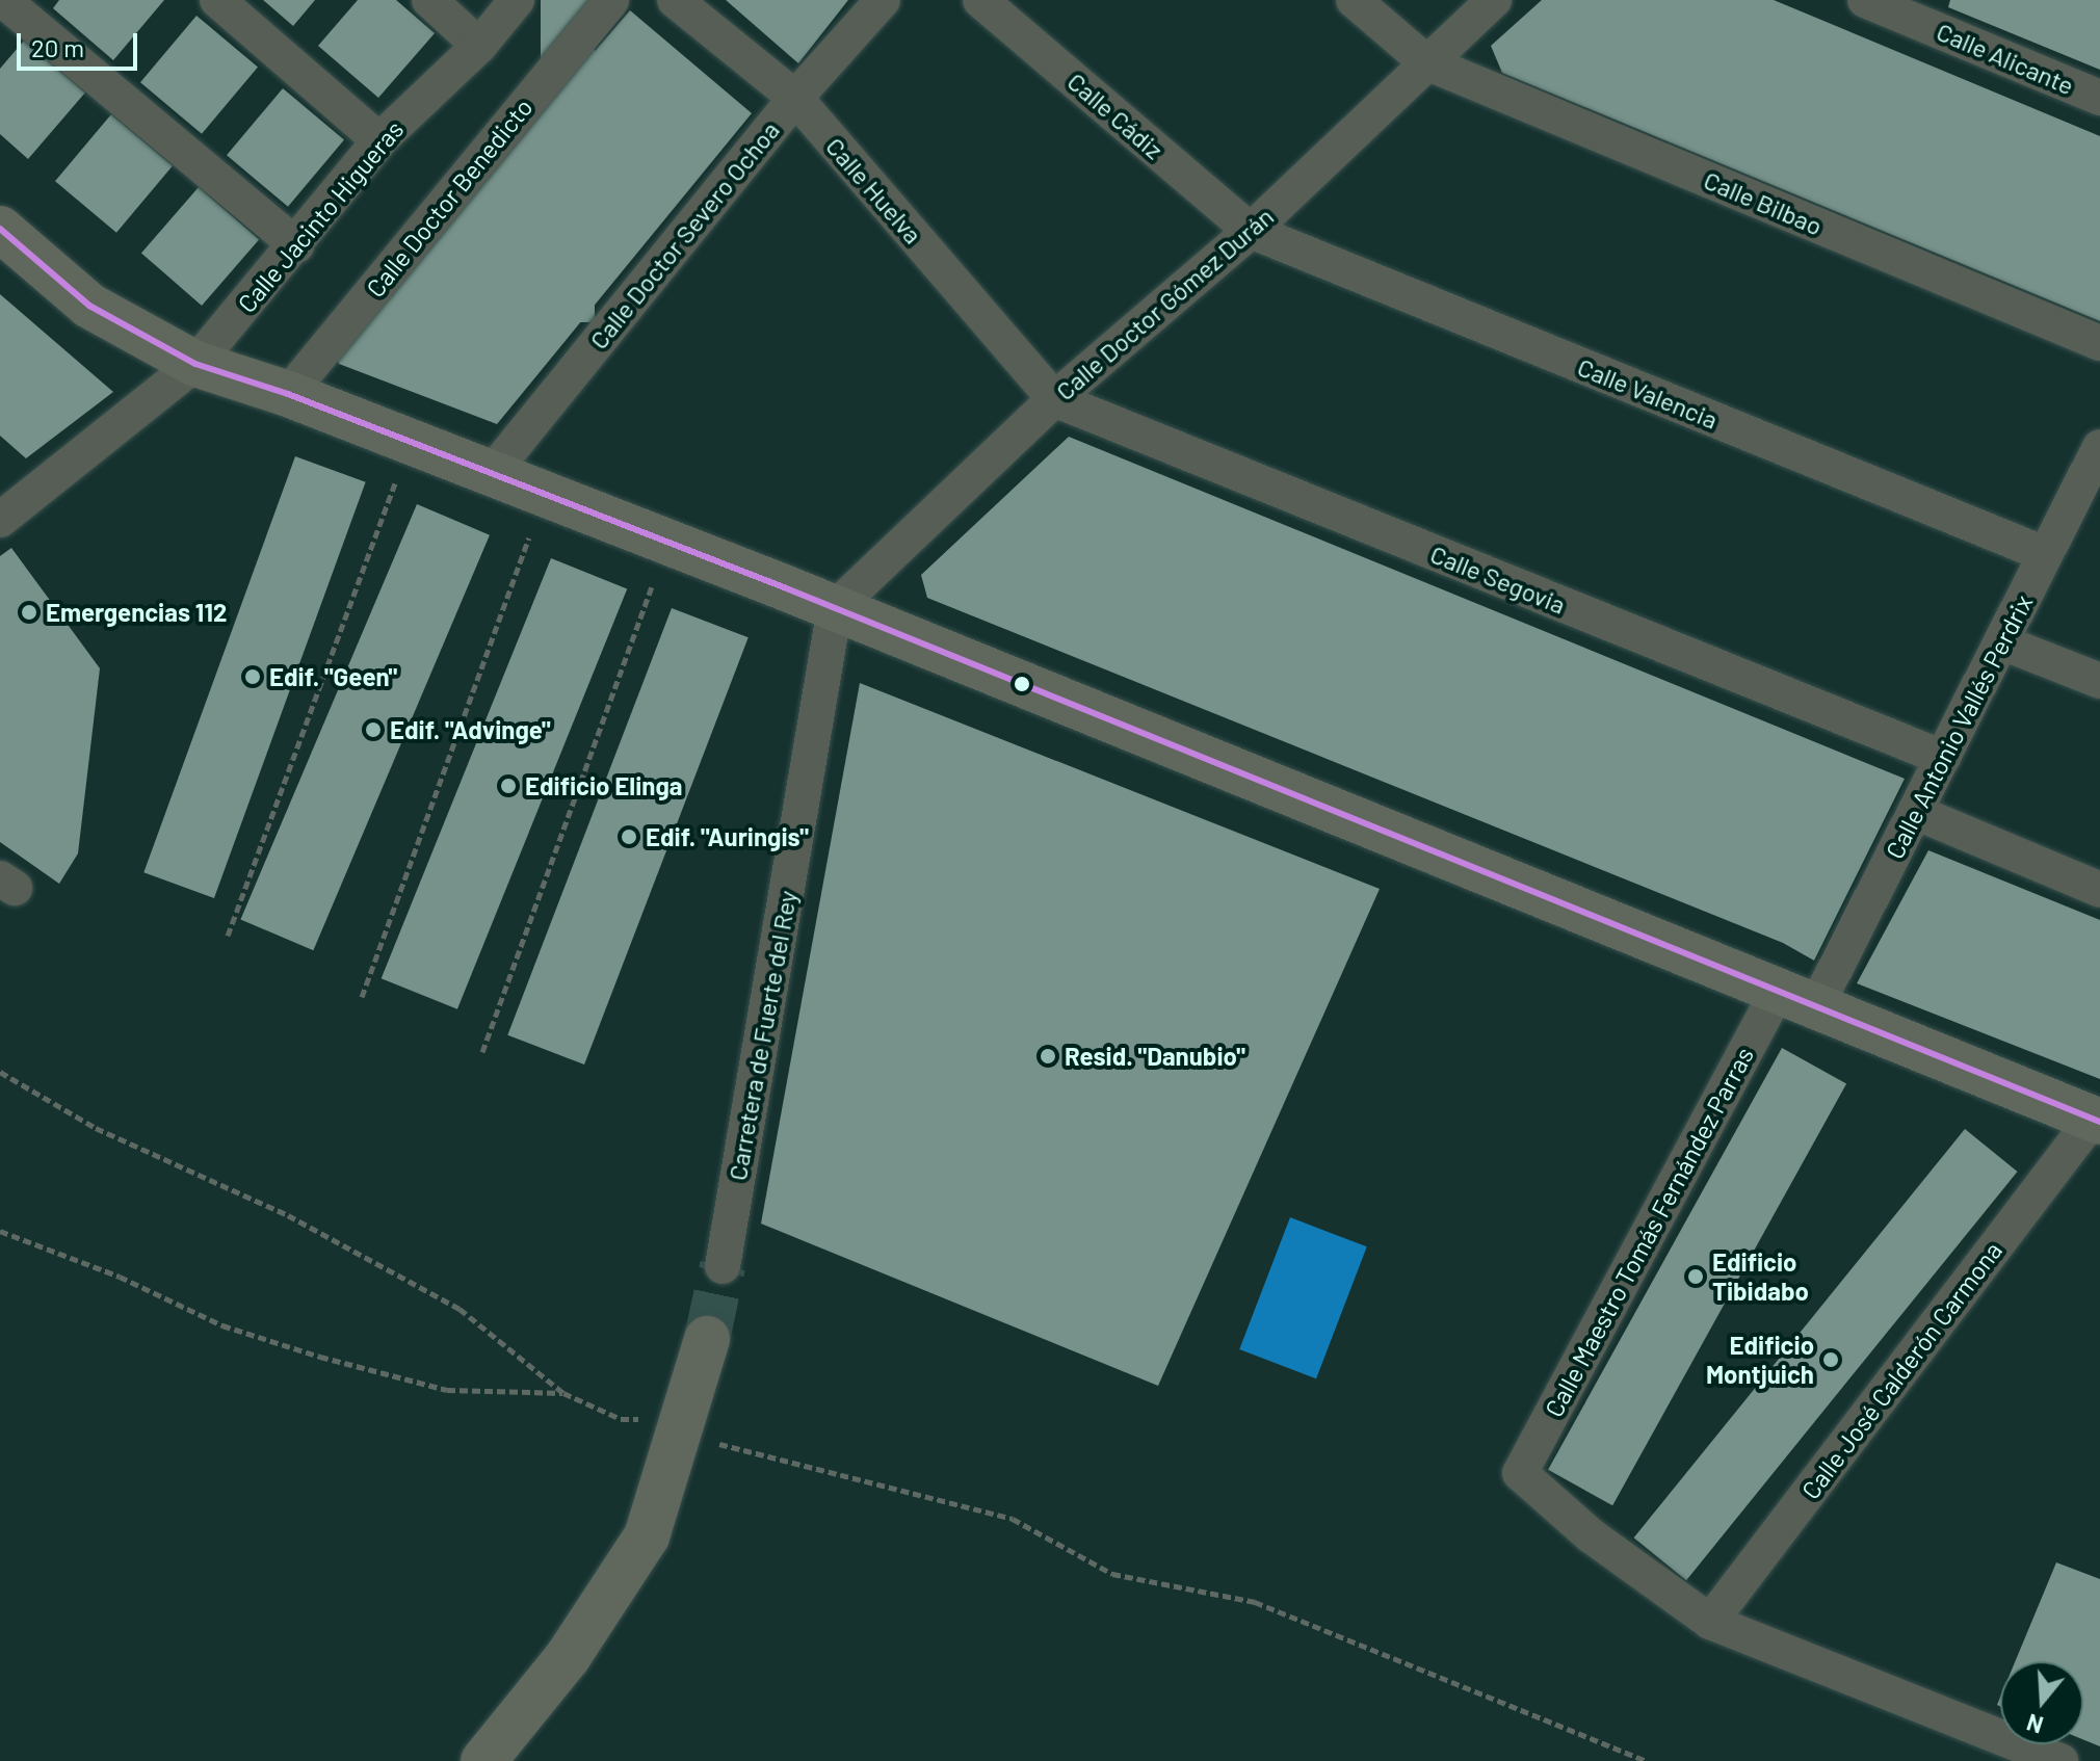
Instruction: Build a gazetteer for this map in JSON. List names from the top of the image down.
{
  "streets": {
    "street": [
      "Calle Alicante",
      "Calle Cádiz",
      "Calle Huelva",
      "Calle Doctor Benedicto",
      "Calle Bilbao",
      "Calle Jacinto Higueras",
      "Calle Doctor Severo Ochoa",
      "Calle Doctor Gómez Durán",
      "Calle Valencia",
      "Calle Segovia",
      "Calle Antonio Vallés Perdrix",
      "Carretera de Fuerte del Rey",
      "Calle Maestro Tomás Fernández Parras",
      "Calle José Calderón Carmona"
    ]
  },
  "crossings": [
    ["Calle Cádiz", "Calle Doctor Gómez Durán"],
    ["Calle Cádiz", "Calle Valencia"],
    ["Calle Huelva", "Calle Doctor Severo Ochoa"],
    ["Calle Huelva", "Calle Doctor Gómez Durán"],
    ["Calle Huelva", "Calle Segovia"],
    ["Calle Bilbao", "Calle Doctor Gómez Durán"],
    ["Calle Doctor Gómez Durán", "Calle Valencia"],
    ["Calle Doctor Gómez Durán", "Calle Segovia"],
    ["Calle Doctor Gómez Durán", "Carretera de Fuerte del Rey"],
    ["Calle Valencia", "Calle Antonio Vallés Perdrix"],
    ["Calle Segovia", "Calle Antonio Vallés Perdrix"],
    ["Calle Antonio Vallés Perdrix", "Calle Maestro Tomás Fernández Parras"],
    ["Calle Maestro Tomás Fernández Parras", "Calle José Calderón Carmona"]
  ],
  "places": [
    "Emergencias 112",
    "Edif. \"Geen\"",
    "Edif. \"Advinge\"",
    "Edificio Elinga",
    "Edif. \"Auringis\"",
    "Resid. \"Danubio\"",
    "Edificio Tibidabo",
    "Edificio Montjuich"
  ],
  "scale_bar": "20 m",
  "north": "bottom"
}
